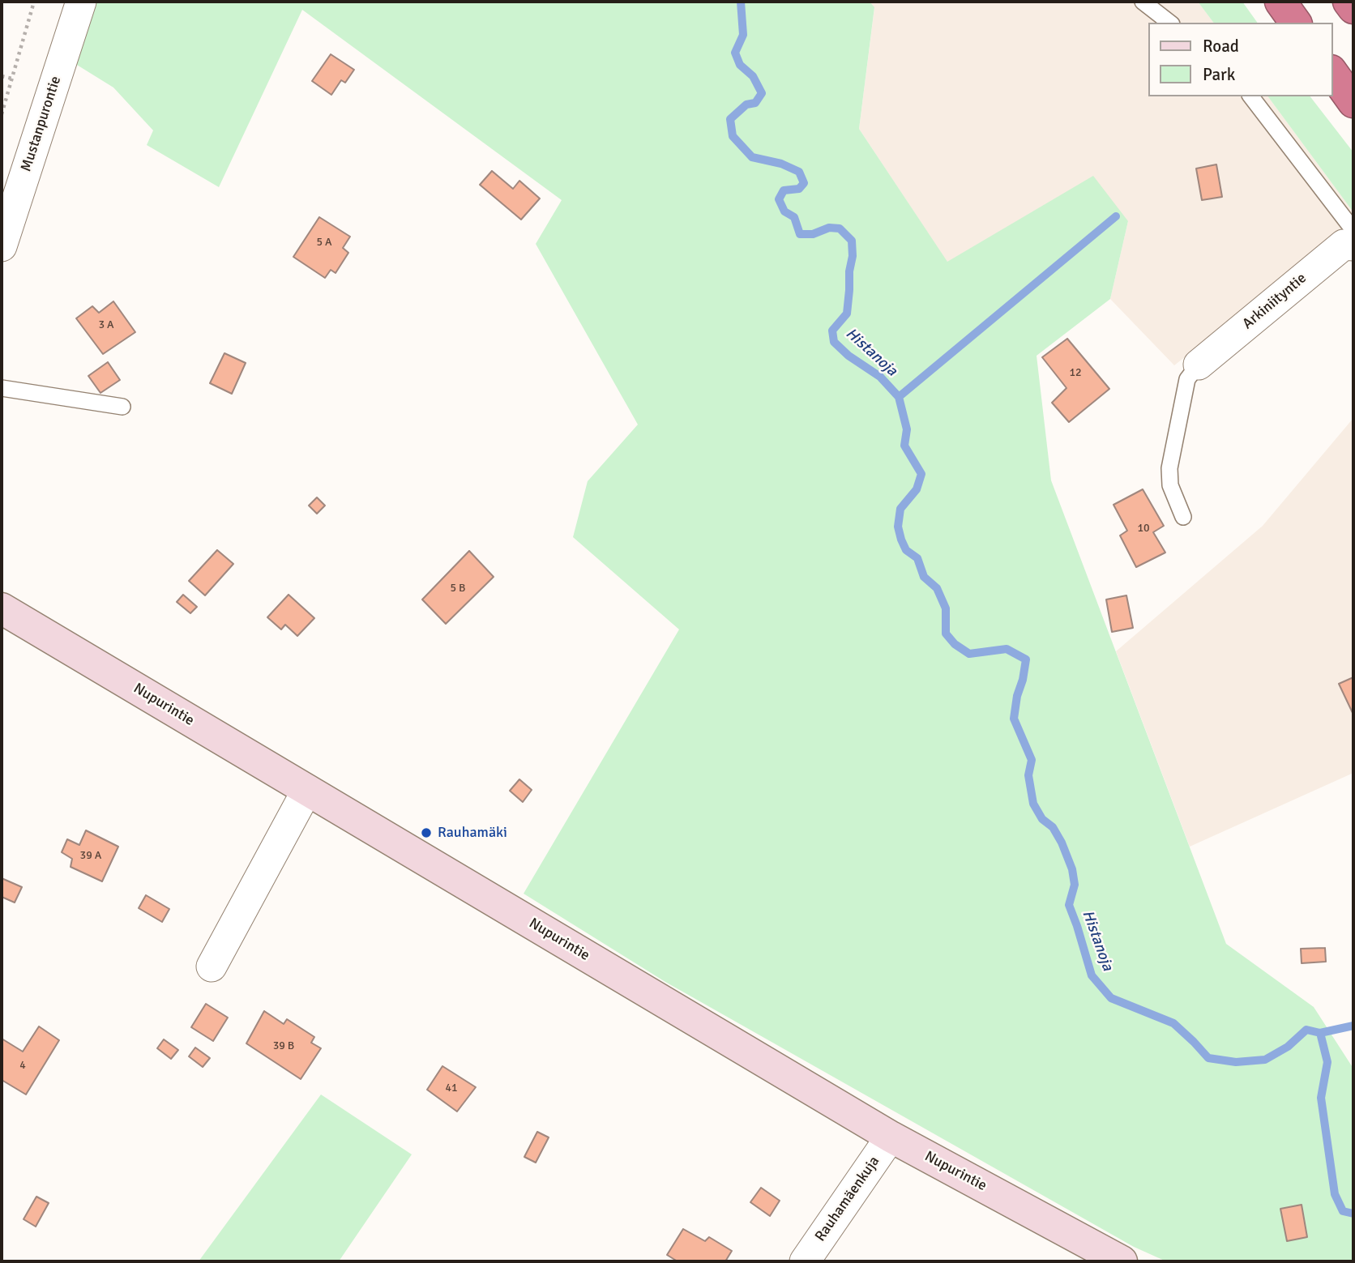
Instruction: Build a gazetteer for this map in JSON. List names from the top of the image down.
{
  "streets": {
    "main road": ["Nupurintie"],
    "street": ["Mustanpurontie", "Arkiniityntie", "Rauhamäenkuja"]
  },
  "crossings": [
    ["Nupurintie", "Rauhamäenkuja"]
  ],
  "water": ["Histanoja"],
  "places": ["Rauhamäki"],
  "house_numbers": [
    "5 A",
    "3 A",
    "12",
    "10",
    "5 B",
    "39 A",
    "39 B",
    "4",
    "41"
  ],
  "legend": ["Road", "Park"]
}
